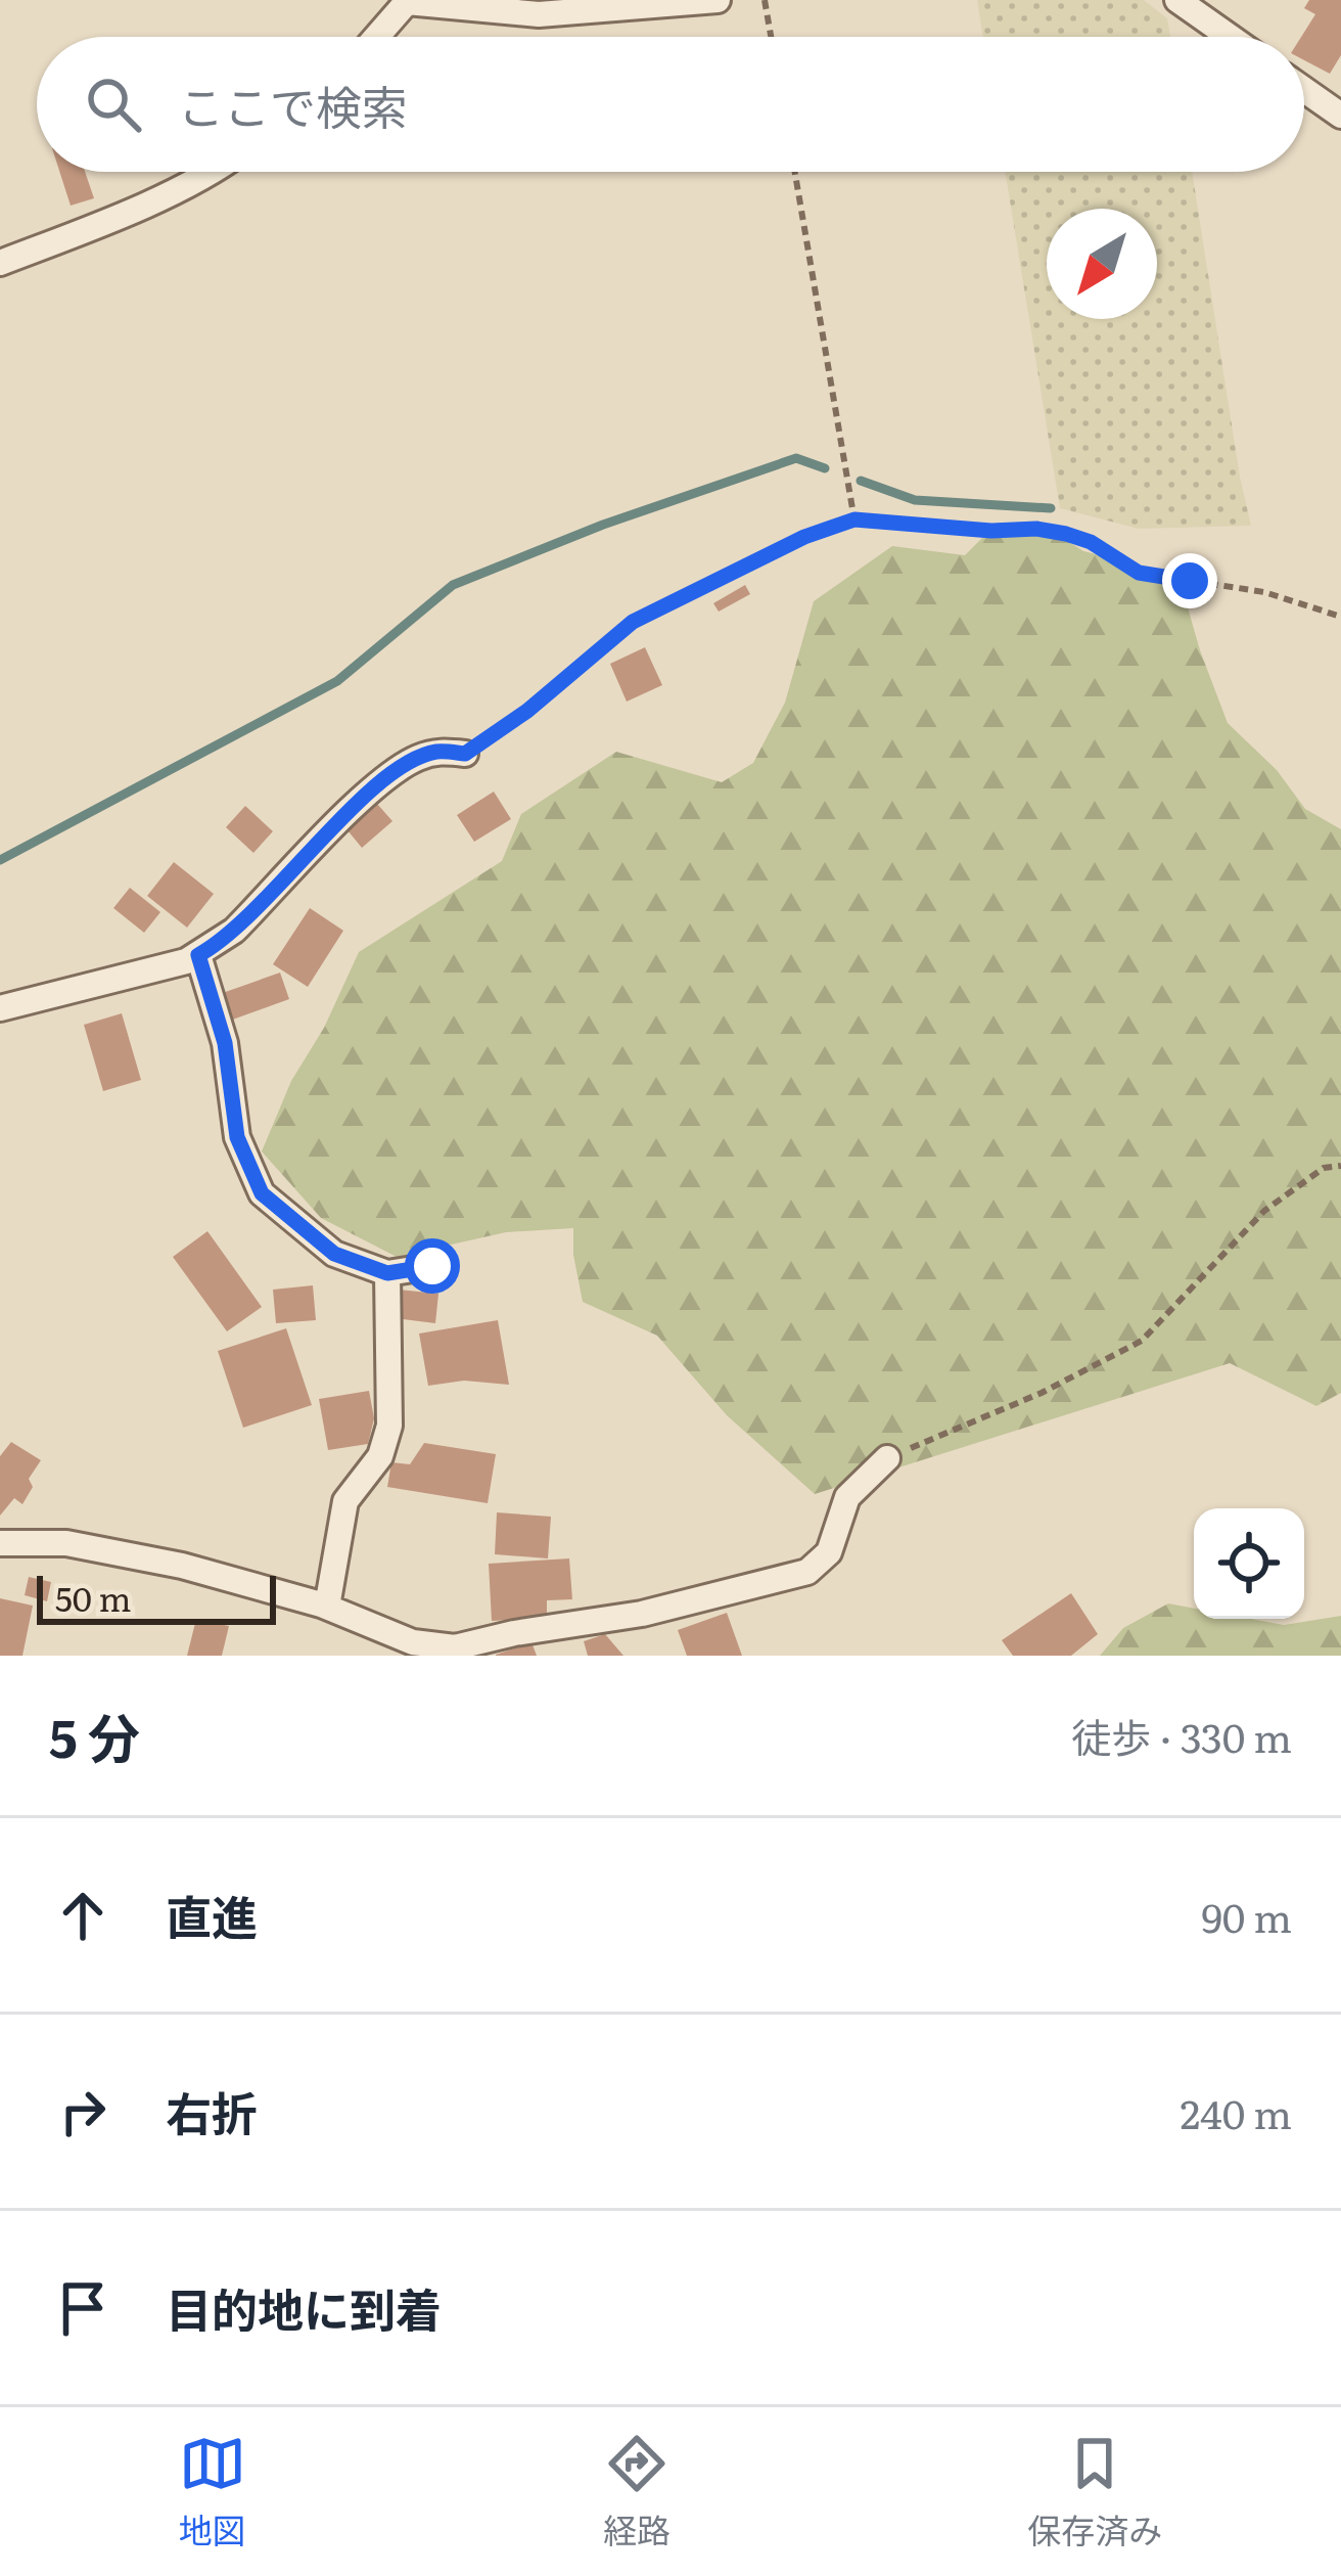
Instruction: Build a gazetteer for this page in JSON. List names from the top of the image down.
{
  "scale_bar": "50 m",
  "north": "bottom left",
  "page": {
    "search": "ここで検索",
    "scale": "50 m",
    "heading": ["5 分", "徒歩 · 330 m"],
    "list": [
      ["直進", "90 m"],
      ["右折", "240 m"],
      "目的地に到着"
    ],
    "nav": ["地図", "経路", "保存済み"]
  }
}
